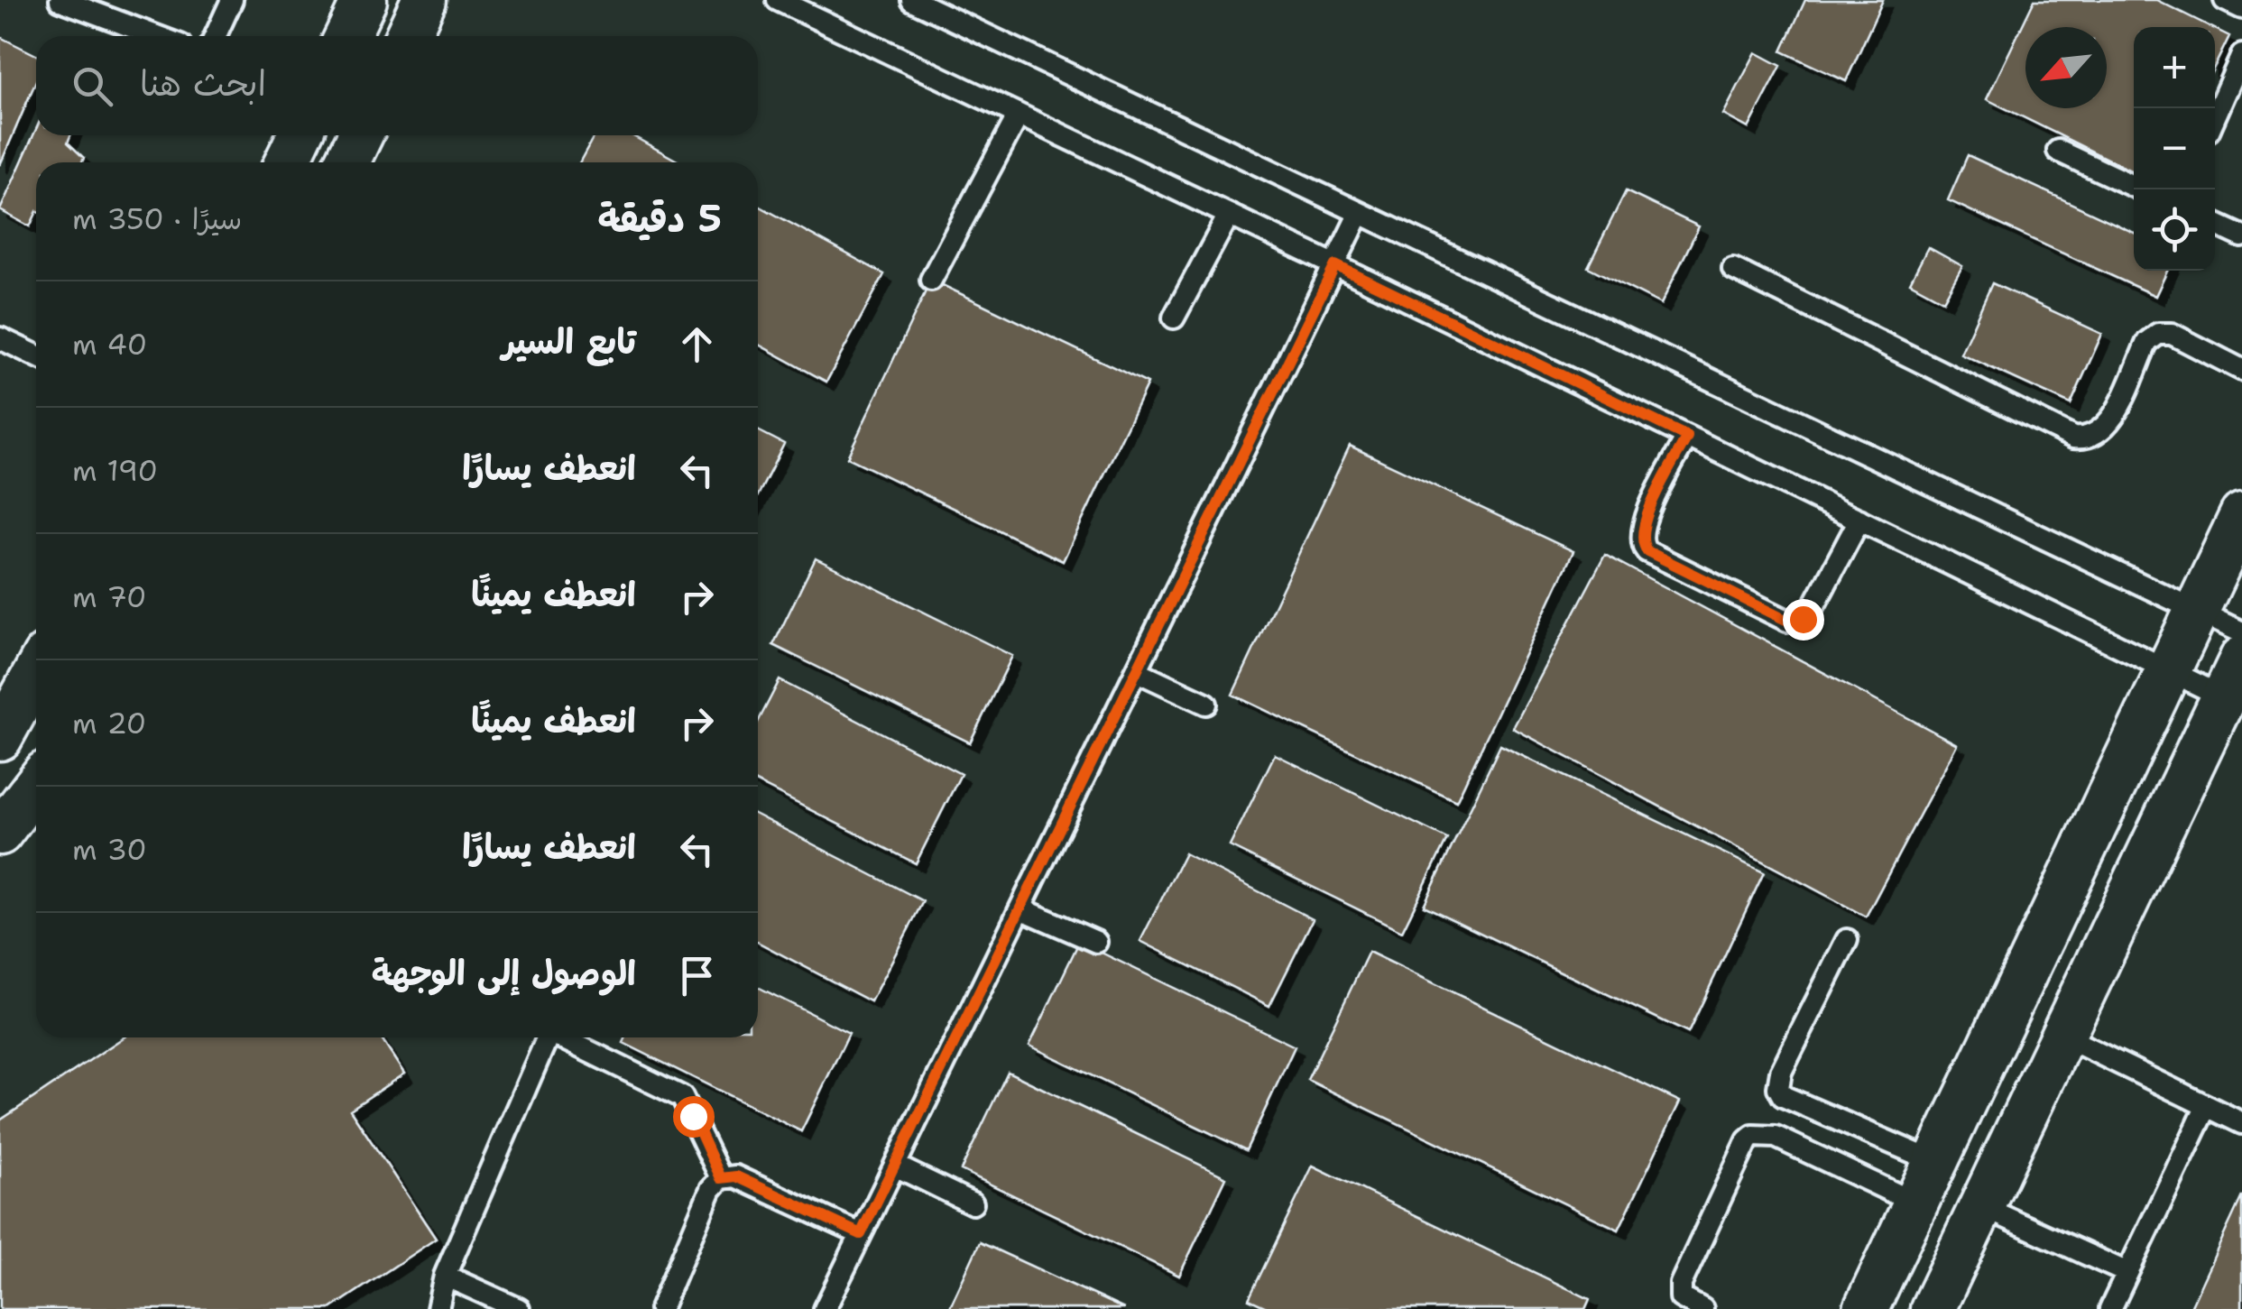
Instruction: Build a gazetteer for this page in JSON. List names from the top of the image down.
{
  "north": "bottom left",
  "page": {
    "map_buttons": ["+", "−"],
    "search": "ابحث هنا",
    "heading": ["5 دقيقة", "سيرًا · 350 m"],
    "list": [
      ["تابع السير", "40 m"],
      ["انعطف يسارًا", "190 m"],
      ["انعطف يمينًا", "70 m"],
      ["انعطف يمينًا", "20 m"],
      ["انعطف يسارًا", "30 m"],
      "الوصول إلى الوجهة"
    ]
  }
}
